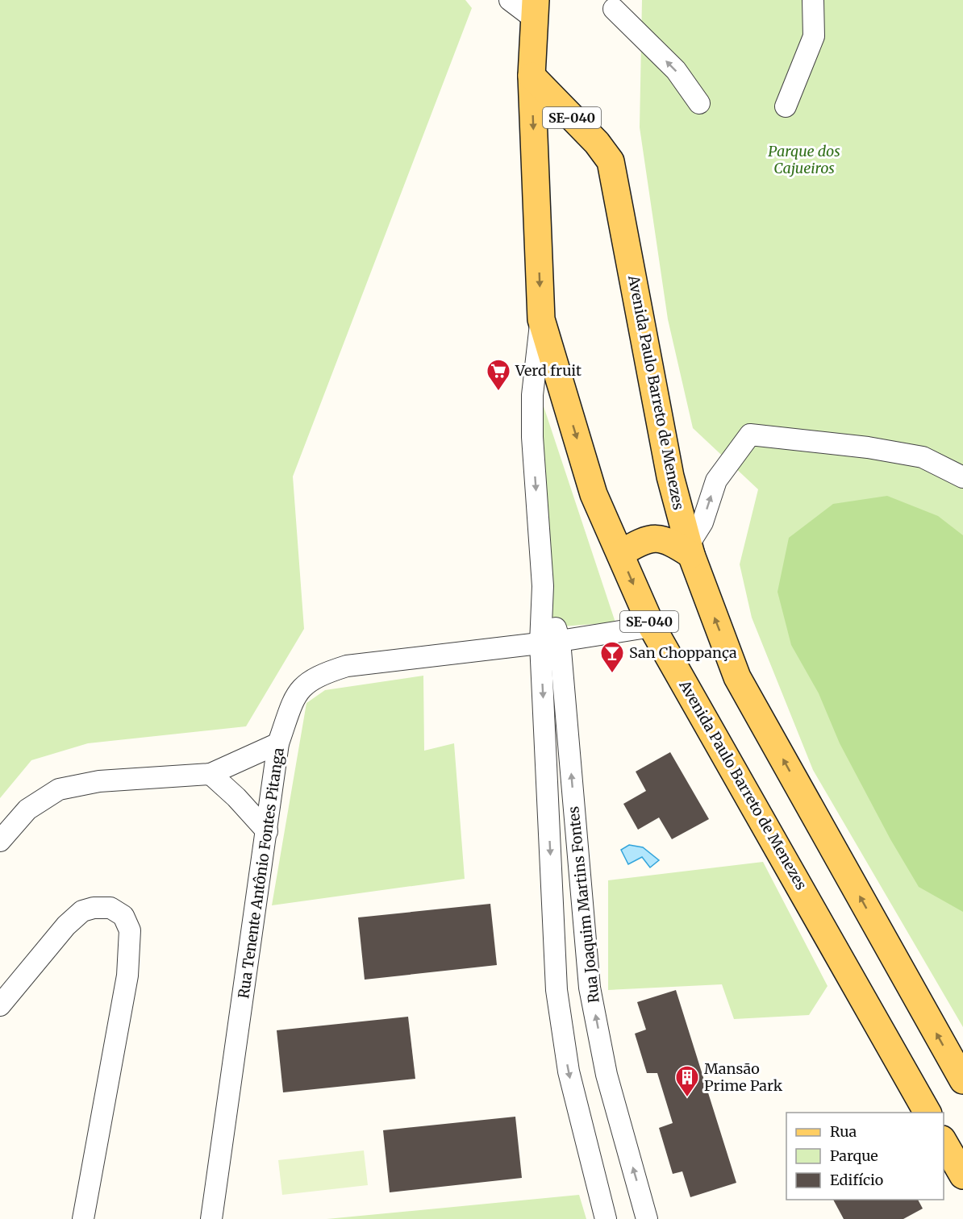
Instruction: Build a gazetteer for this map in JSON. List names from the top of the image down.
{
  "streets": {
    "main road": ["SE-040", "Avenida Paulo Barreto de Menezes"],
    "street": ["Rua Tenente Antônio Fontes Pitanga", "Rua Joaquim Martins Fontes"]
  },
  "crossings": [
    ["Avenida Paulo Barreto de Menezes", "Rua Tenente Antônio Fontes Pitanga"],
    ["Avenida Paulo Barreto de Menezes", "Rua Joaquim Martins Fontes"],
    ["Rua Tenente Antônio Fontes Pitanga", "Rua Joaquim Martins Fontes"]
  ],
  "parks": ["Parque dos Cajueiros"],
  "places": {
    "supermarket": ["Verd fruit"],
    "bar": ["San Choppança"],
    "building": ["Mansão Prime Park"]
  },
  "legend": ["Rua", "Parque", "Edifício"]
}
